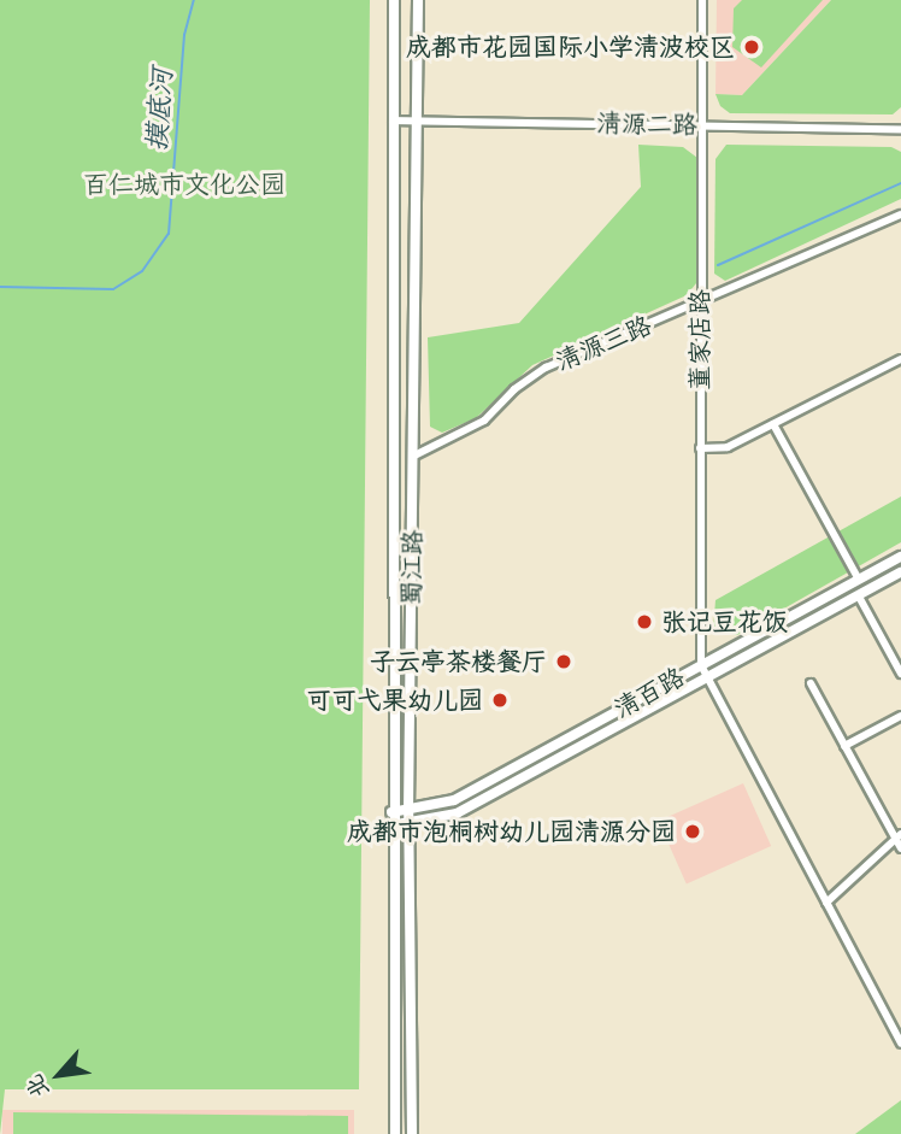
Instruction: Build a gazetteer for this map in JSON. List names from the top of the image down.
{
  "streets": {
    "street": [
      "清源二路",
      "董家店路",
      "清源三路",
      "蜀江路",
      "清百路"
    ]
  },
  "crossings": [
    ["清源二路", "董家店路"],
    ["清源二路", "蜀江路"],
    ["董家店路", "清源三路"],
    ["董家店路", "清百路"],
    ["清源三路", "蜀江路"],
    ["蜀江路", "清百路"]
  ],
  "water": ["摸底河"],
  "parks": ["百仁城市文化公园"],
  "places": [
    "成都市花园国际小学清波校区",
    "张记豆花饭",
    "子云亭茶楼餐厅",
    "可可弋果幼儿园",
    "成都市泡桐树幼儿园清源分园"
  ],
  "north": "bottom left"
}
